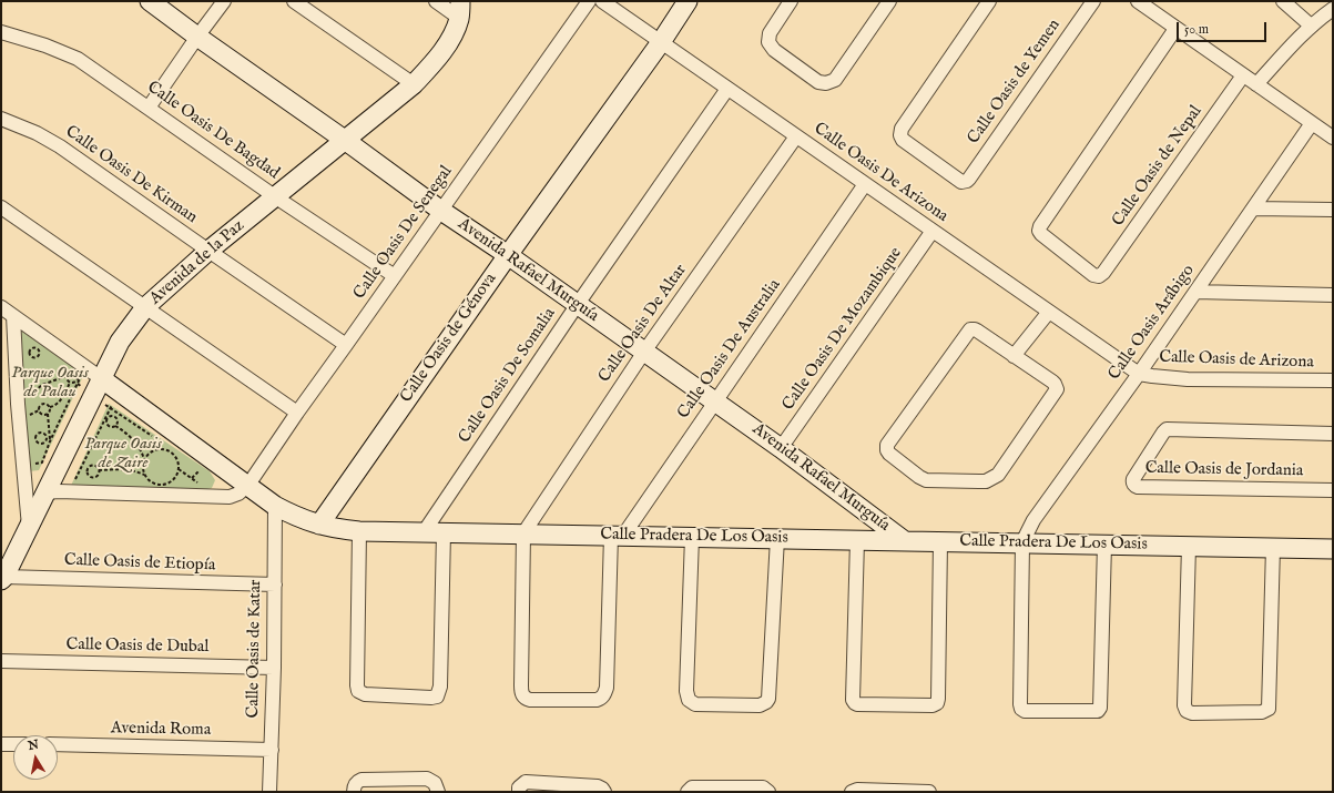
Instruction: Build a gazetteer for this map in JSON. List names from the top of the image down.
{
  "streets": {
    "street": [
      "Calle Oasis de Yemen",
      "Calle Oasis De Bagdad",
      "Calle Oasis de Nepal",
      "Calle Oasis De Arizona",
      "Calle Oasis De Kirman",
      "Calle Oasis De Senegal",
      "Avenida de la Paz",
      "Avenida Rafael Murguía",
      "Calle Oasis Arábigo",
      "Calle Oasis De Altar",
      "Calle Oasis De Mozambique",
      "Calle Oasis de Génova",
      "Calle Oasis De Australia",
      "Calle Oasis de Arizona",
      "Calle Oasis De Somalia",
      "Calle Oasis de Jordania",
      "Calle Pradera De Los Oasis",
      "Calle Oasis de Etiopía",
      "Calle Oasis de Dubal",
      "Calle Oasis de Katar",
      "Avenida Roma"
    ]
  },
  "crossings": [
    ["Calle Oasis De Bagdad", "Calle Oasis De Senegal"],
    ["Calle Oasis De Bagdad", "Avenida de la Paz"],
    ["Calle Oasis De Arizona", "Calle Oasis Arábigo"],
    ["Calle Oasis De Arizona", "Calle Oasis De Altar"],
    ["Calle Oasis De Arizona", "Calle Oasis De Mozambique"],
    ["Calle Oasis De Arizona", "Calle Oasis de Génova"],
    ["Calle Oasis De Arizona", "Calle Oasis De Australia"],
    ["Calle Oasis De Arizona", "Calle Oasis de Arizona"],
    ["Calle Oasis De Arizona", "Calle Oasis De Somalia"],
    ["Calle Oasis De Kirman", "Calle Oasis De Senegal"],
    ["Calle Oasis De Kirman", "Avenida de la Paz"],
    ["Calle Oasis De Senegal", "Avenida Rafael Murguía"],
    ["Calle Oasis De Senegal", "Calle Pradera De Los Oasis"],
    ["Avenida de la Paz", "Avenida Rafael Murguía"],
    ["Avenida de la Paz", "Calle Pradera De Los Oasis"],
    ["Avenida de la Paz", "Calle Oasis de Etiopía"],
    ["Avenida Rafael Murguía", "Calle Oasis De Altar"],
    ["Avenida Rafael Murguía", "Calle Oasis De Mozambique"],
    ["Avenida Rafael Murguía", "Calle Oasis de Génova"],
    ["Avenida Rafael Murguía", "Calle Oasis De Australia"],
    ["Avenida Rafael Murguía", "Calle Oasis De Somalia"],
    ["Avenida Rafael Murguía", "Calle Pradera De Los Oasis"],
    ["Calle Oasis Arábigo", "Calle Oasis de Arizona"],
    ["Calle Oasis Arábigo", "Calle Pradera De Los Oasis"],
    ["Calle Oasis De Altar", "Calle Pradera De Los Oasis"],
    ["Calle Oasis de Génova", "Calle Pradera De Los Oasis"],
    ["Calle Oasis De Australia", "Calle Pradera De Los Oasis"],
    ["Calle Oasis De Somalia", "Calle Pradera De Los Oasis"],
    ["Calle Pradera De Los Oasis", "Calle Oasis de Katar"],
    ["Calle Oasis de Etiopía", "Calle Oasis de Katar"],
    ["Calle Oasis de Dubal", "Calle Oasis de Katar"],
    ["Calle Oasis de Katar", "Avenida Roma"]
  ],
  "parks": ["Parque Oasis de Palau", "Parque Oasis de Zaire"],
  "scale_bar": "50 m",
  "north": "top"
}
